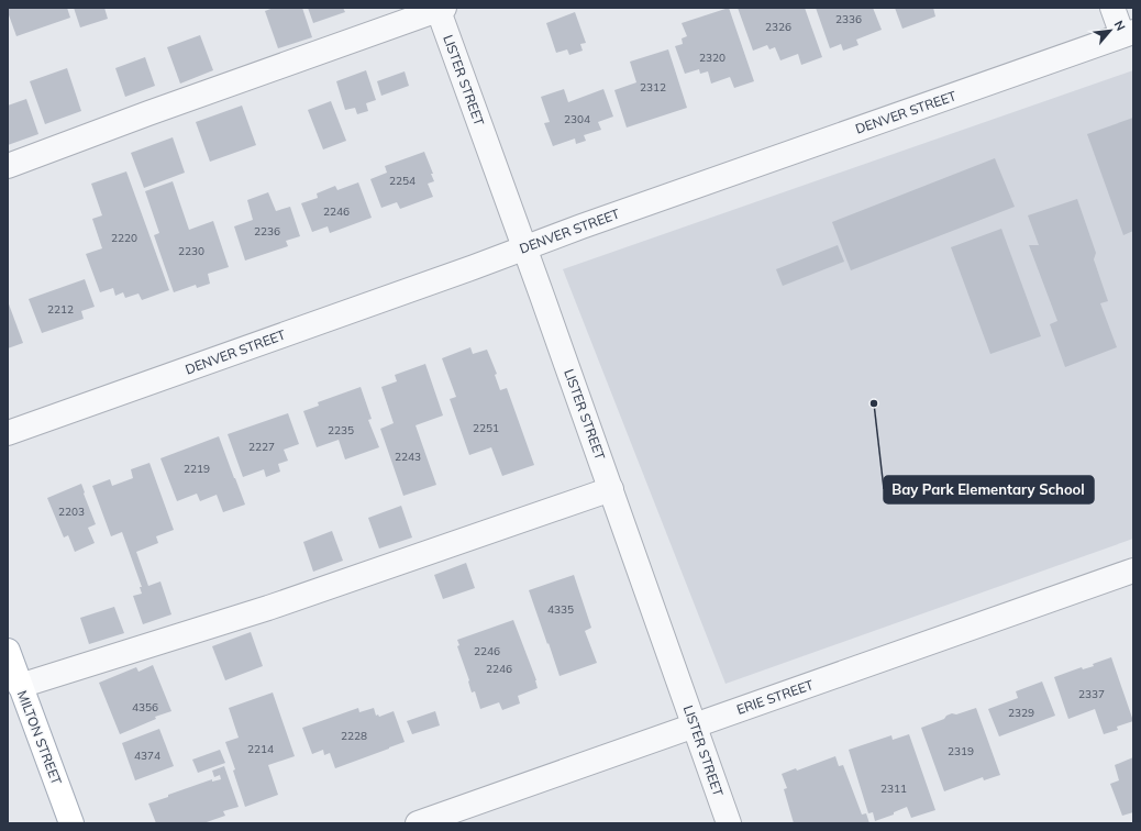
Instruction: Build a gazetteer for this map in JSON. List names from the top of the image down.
{
  "streets": {
    "main road": ["MILTON STREET"],
    "street": ["LISTER STREET", "DENVER STREET", "ERIE STREET"]
  },
  "crossings": [
    ["LISTER STREET", "DENVER STREET"],
    ["LISTER STREET", "ERIE STREET"]
  ],
  "places": ["Bay Park Elementary School"],
  "house_numbers": [
    "2336",
    "2326",
    "2320",
    "2312",
    "2304",
    "2254",
    "2246",
    "2236",
    "2220",
    "2230",
    "2212",
    "2251",
    "2235",
    "2227",
    "2243",
    "2219",
    "2203",
    "4335",
    "2246",
    "2246",
    "2337",
    "4356",
    "2329",
    "2228",
    "2214",
    "2319",
    "4374",
    "2311"
  ],
  "north": "top right"
}
